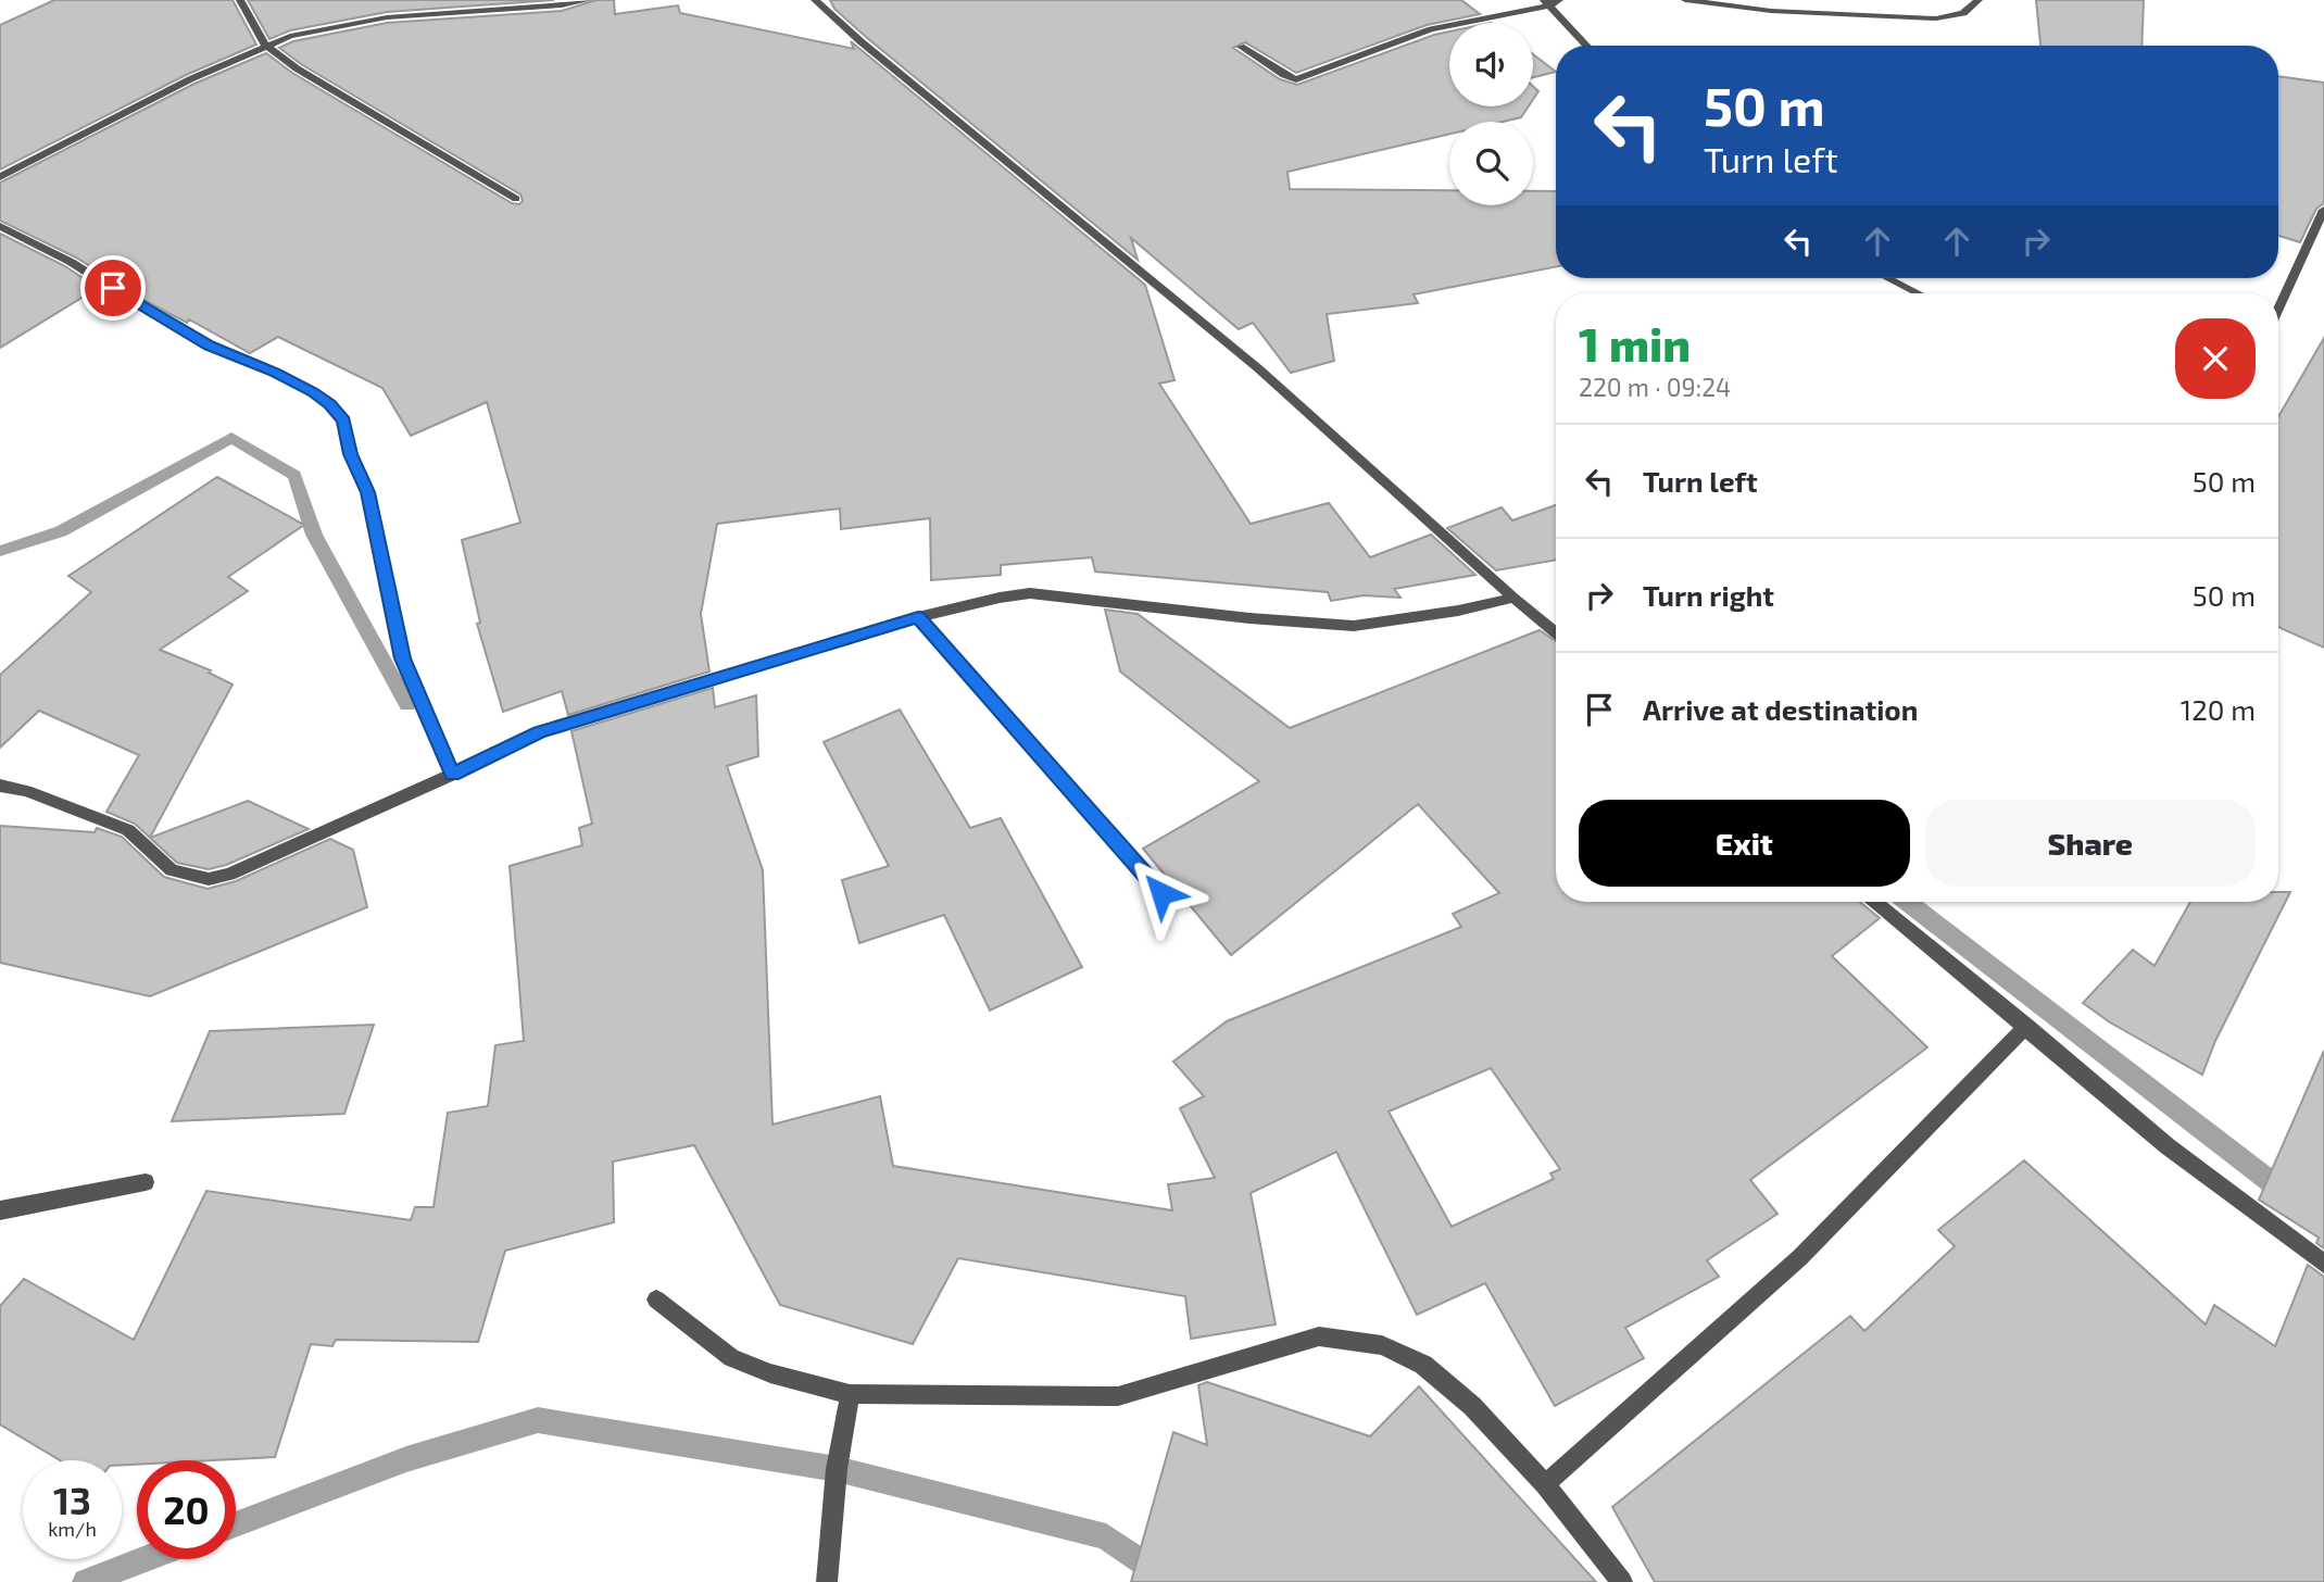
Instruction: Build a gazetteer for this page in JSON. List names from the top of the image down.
{
  "page": {
    "turn": ["50 m", "Turn left"],
    "heading": ["1 min", "220 m · 09:24"],
    "list": [
      {
        "name": "Turn left",
        "value": "50 m"
      },
      {
        "name": "Turn right",
        "value": "50 m"
      },
      {
        "name": "Arrive at destination",
        "value": "120 m"
      }
    ],
    "buttons": ["Exit", "Share"],
    "speed": "13 km/h",
    "limit": "20"
  }
}
